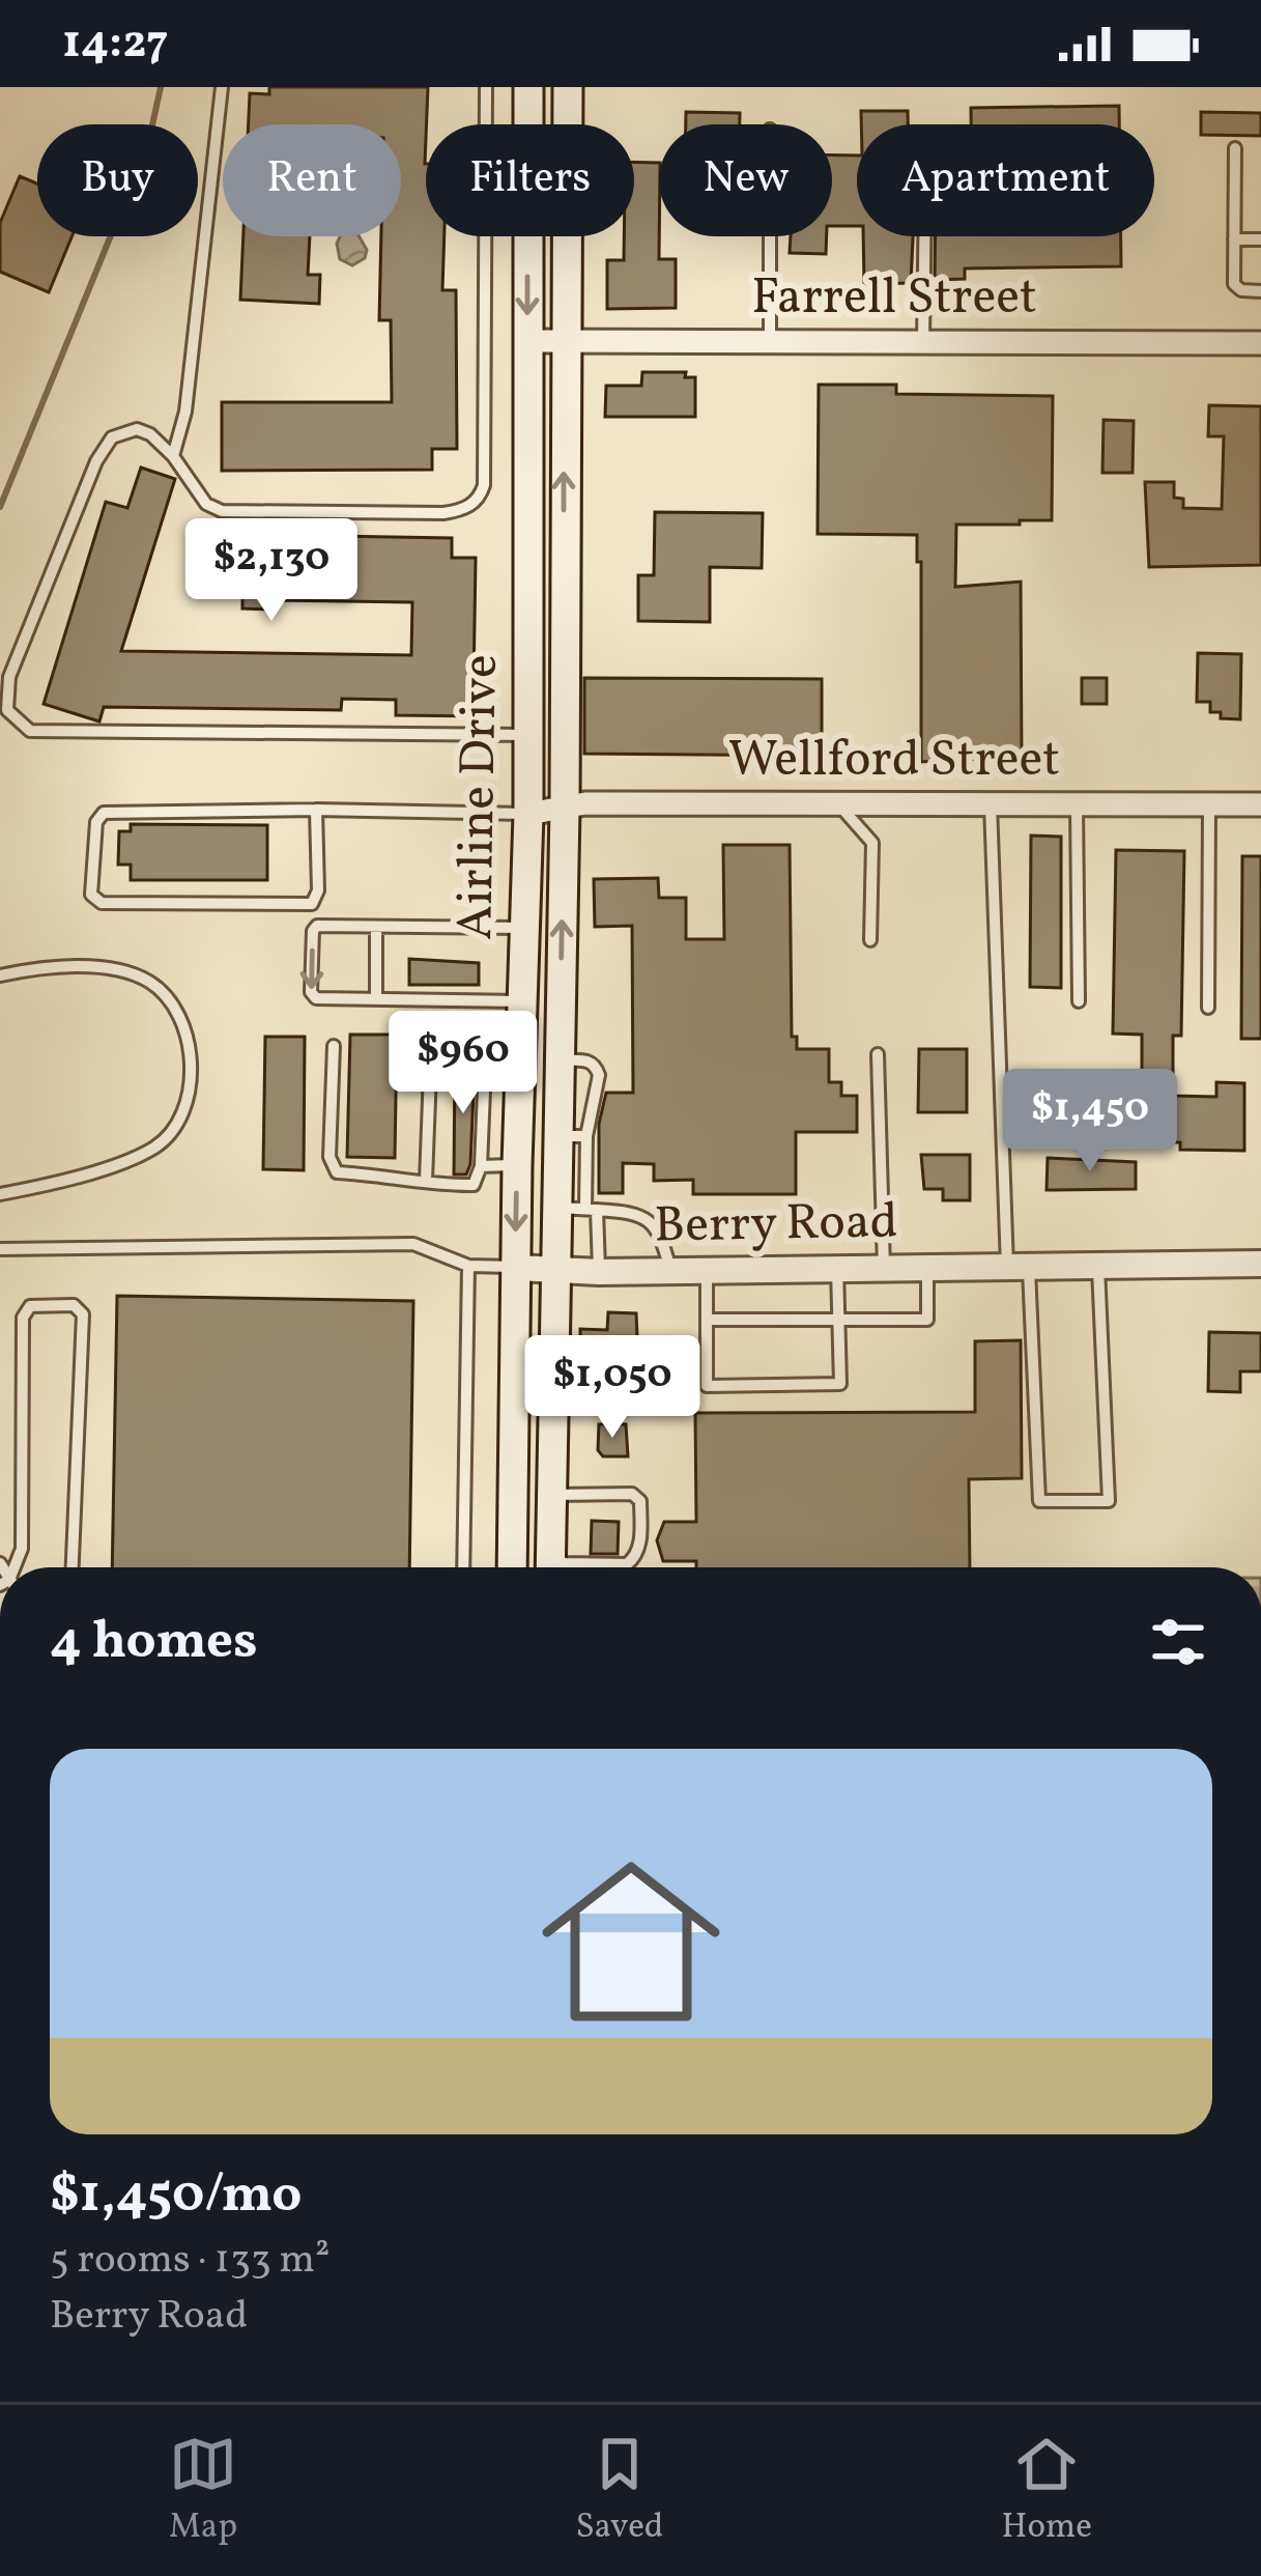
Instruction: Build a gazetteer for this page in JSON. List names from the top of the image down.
{
  "streets": {
    "main road": ["Airline Drive"],
    "street": ["Farrell Street", "Wellford Street", "Berry Road"]
  },
  "crossings": [
    ["Farrell Street", "Airline Drive"],
    ["Wellford Street", "Airline Drive"],
    ["Airline Drive", "Berry Road"]
  ],
  "page": {
    "status": "14:27",
    "chip": [
      "Buy",
      "Rent",
      "Filters",
      "New",
      "Apartment"
    ],
    "price": [
      "$2,130",
      "$960",
      "$1,450",
      "$1,050"
    ],
    "heading": "4 homes",
    "list": [
      {
        "name": "$1,450/mo",
        "note": "5 rooms · 133 m² · Berry Road"
      }
    ],
    "tabs": ["Map", "Saved", "Home"]
  }
}
